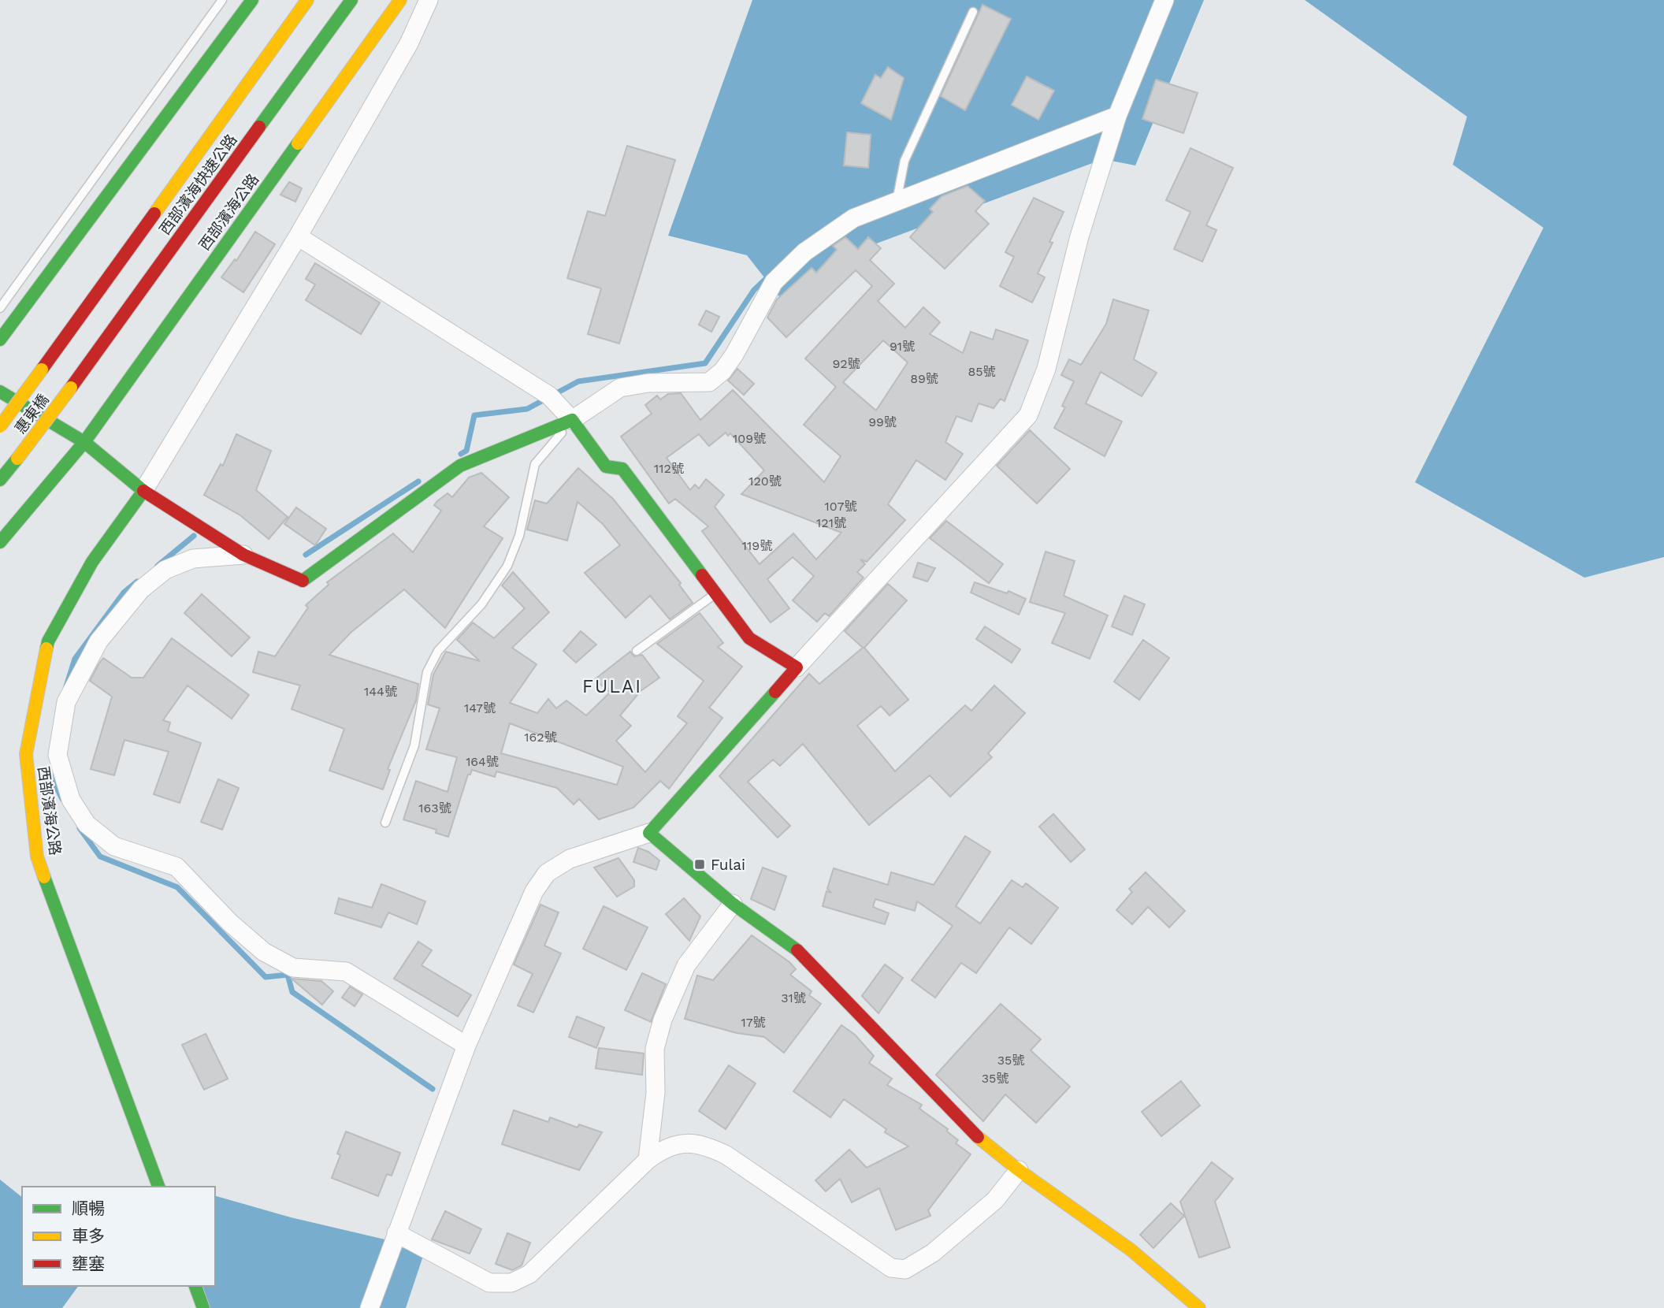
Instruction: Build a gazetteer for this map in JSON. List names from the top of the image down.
{
  "streets": {
    "main road": ["西部濱海快速公路", "西部濱海公路", "惠東橋"]
  },
  "crossings": [
    ["西部濱海快速公路", "惠東橋"]
  ],
  "districts": ["FULAI"],
  "places": {
    "transit": ["Fulai"]
  },
  "house_numbers": [
    "91號",
    "92號",
    "85號",
    "89號",
    "99號",
    "109號",
    "112號",
    "120號",
    "107號",
    "121號",
    "119號",
    "144號",
    "147號",
    "162號",
    "164號",
    "163號",
    "31號",
    "17號",
    "35號",
    "35號"
  ],
  "legend": ["順暢", "車多", "壅塞"]
}
